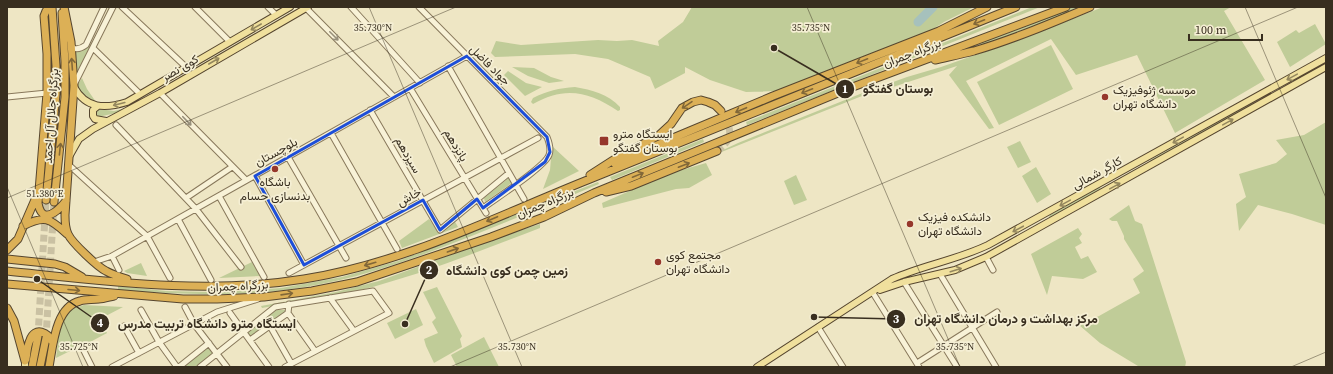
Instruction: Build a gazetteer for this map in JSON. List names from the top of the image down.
{
  "streets": {
    "highway": ["بزرگراه چمران", "بزرگراه جلال آل احمد"],
    "main road": ["کوی نصر", "کارگر شمالی"],
    "street": [
      "جواد فاضل",
      "پانزدهم",
      "بلوچستان",
      "سیزدهم",
      "خاش"
    ]
  },
  "crossings": [
    ["جواد فاضل", "پانزدهم"],
    ["جواد فاضل", "بلوچستان"],
    ["پانزدهم", "بلوچستان"],
    ["پانزدهم", "سیزدهم"],
    ["پانزدهم", "خاش"],
    ["بلوچستان", "سیزدهم"],
    ["سیزدهم", "خاش"]
  ],
  "places": {
    "other": [
      "بوستان گفتگو",
      "موسسه ژئوفیزیک دانشگاه تهران",
      "باشگاه بدنسازی حسام",
      "دانشکده فیزیک دانشگاه تهران",
      "مجتمع کوی دانشگاه تهران",
      "ایستگاه مترو دانشگاه تربیت مدرس",
      "مرکز بهداشت و درمان دانشگاه تهران",
      "زمین چمن کوی دانشگاه"
    ],
    "transit": ["ایستگاه مترو بوستان گفتگو"]
  },
  "scale_bar": "100 m",
  "coordinates": [
    "35.730°N",
    "35.735°N",
    "51.380°E",
    "35.725°N"
  ]
}
